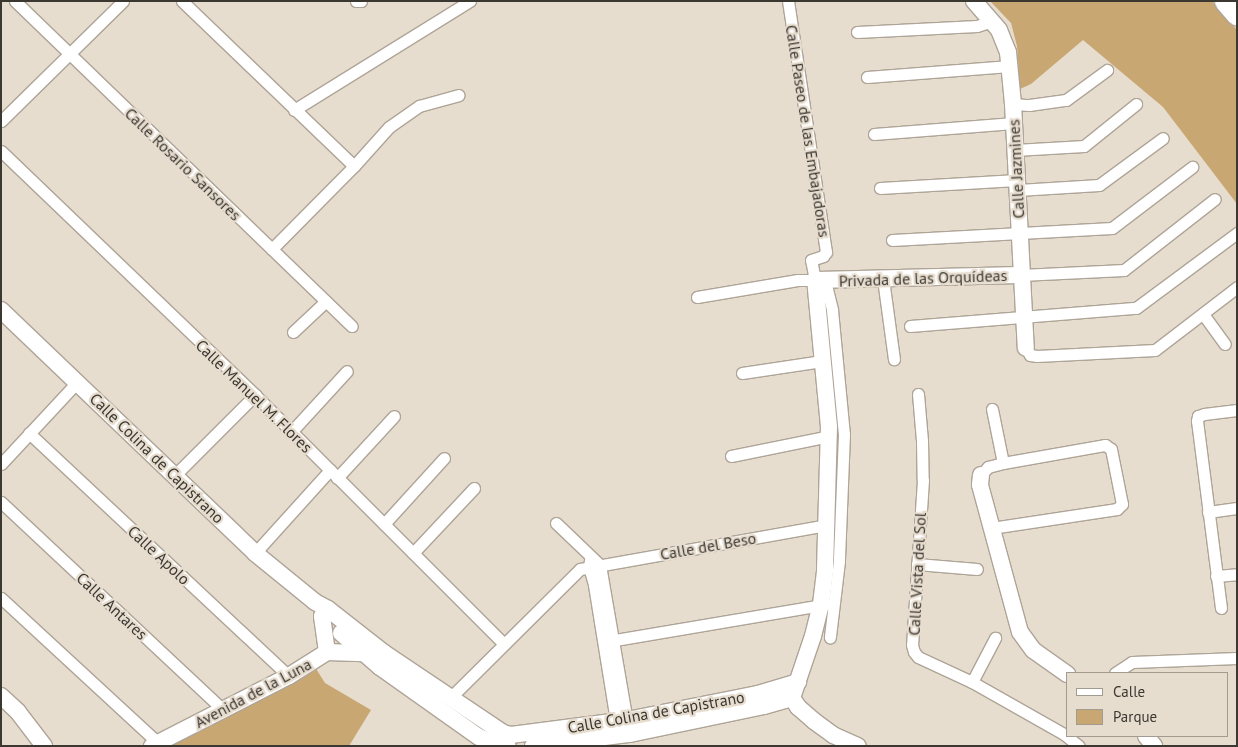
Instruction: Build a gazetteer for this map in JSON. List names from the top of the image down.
{
  "streets": {
    "street": [
      "Calle Paseo de las Embajadoras",
      "Calle Rosario Sansores",
      "Calle Jazmines",
      "Privada de las Orquídeas",
      "Calle Manuel M. Flores",
      "Calle Colina de Capistrano",
      "Calle del Beso",
      "Calle Apolo",
      "Calle Vista del Sol",
      "Calle Antares",
      "Avenida de la Luna"
    ]
  },
  "crossings": [
    ["Calle Paseo de las Embajadoras", "Privada de las Orquídeas"],
    ["Calle Paseo de las Embajadoras", "Calle Colina de Capistrano"],
    ["Calle Paseo de las Embajadoras", "Calle del Beso"],
    ["Calle Jazmines", "Privada de las Orquídeas"],
    ["Calle Apolo", "Avenida de la Luna"],
    ["Calle Antares", "Avenida de la Luna"]
  ],
  "legend": ["Calle", "Parque"]
}
